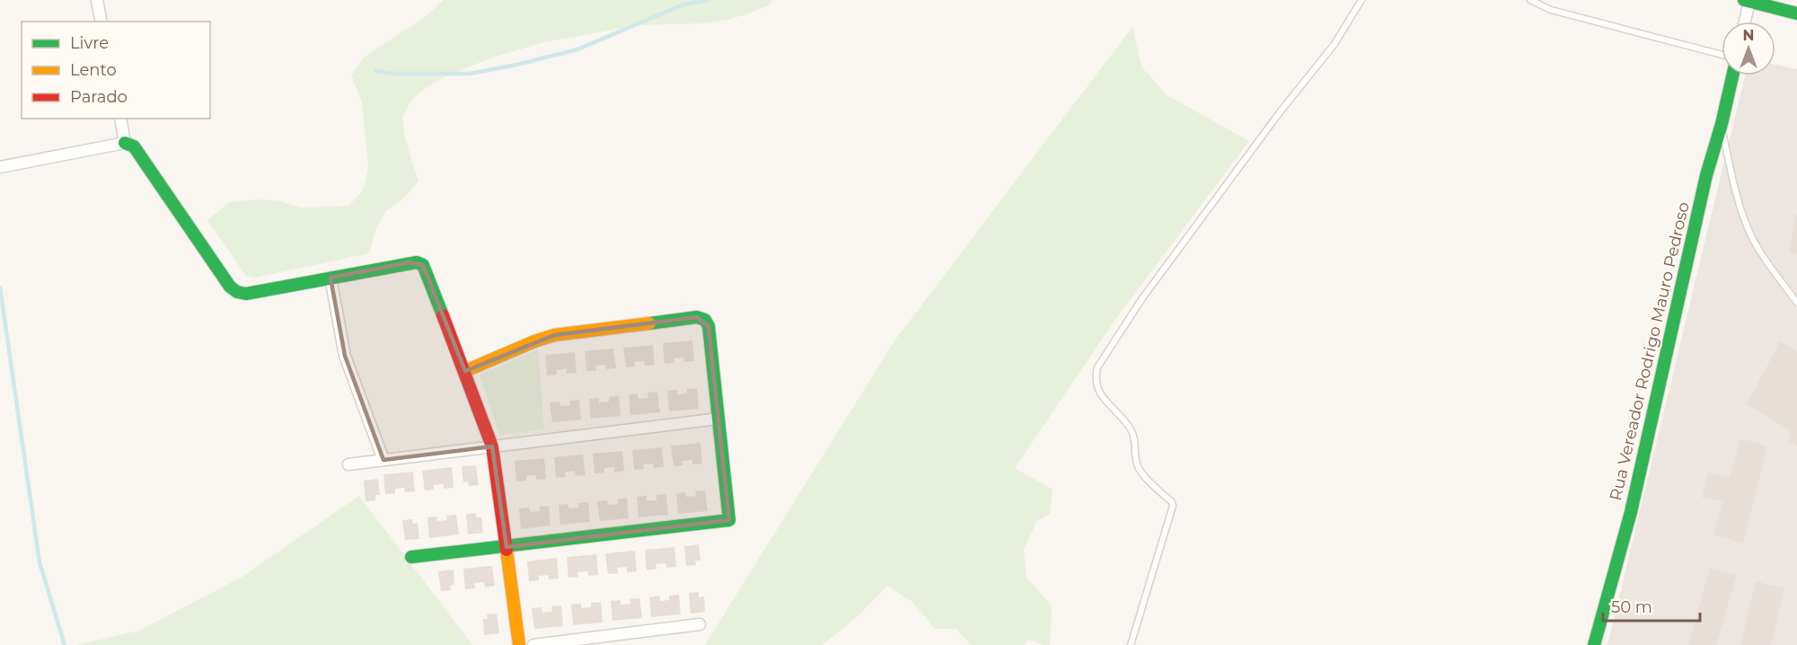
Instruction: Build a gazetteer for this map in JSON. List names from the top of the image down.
{
  "streets": {
    "main road": ["Rua Vereador Rodrigo Mauro Pedroso"]
  },
  "legend": ["Livre", "Lento", "Parado"],
  "scale_bar": "50 m",
  "north": "top"
}
